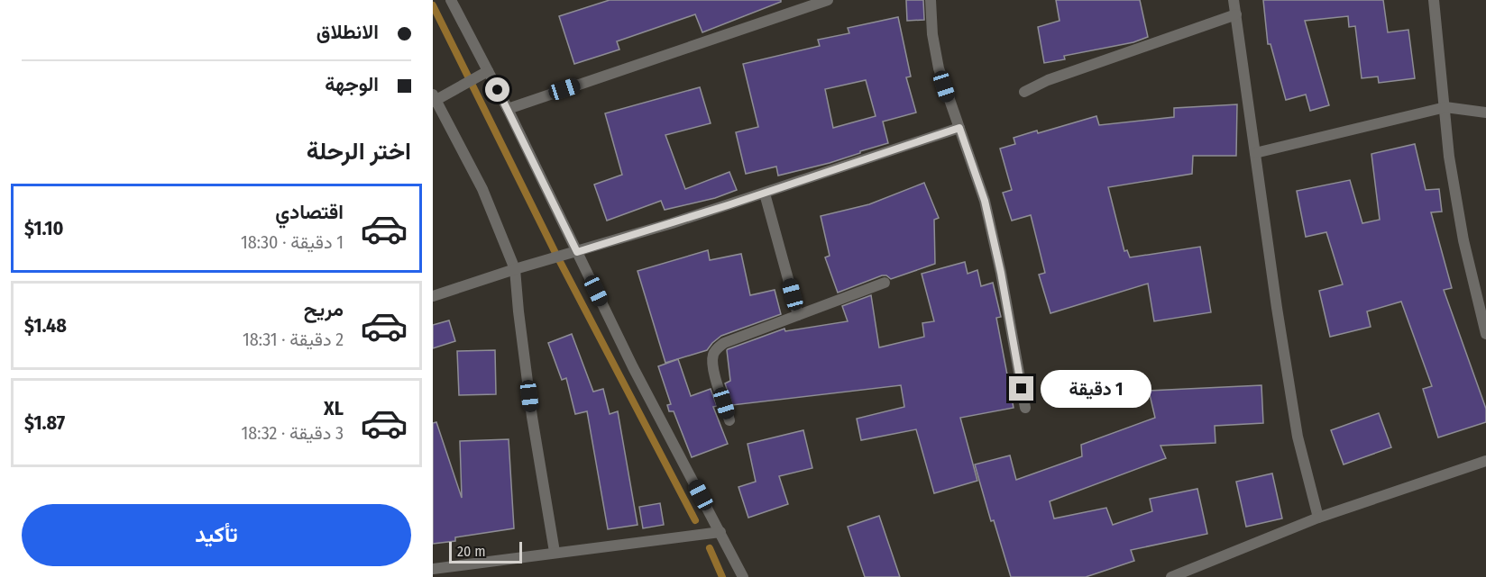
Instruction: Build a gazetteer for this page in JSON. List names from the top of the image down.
{
  "scale_bar": "20 m",
  "page": {
    "banner": ["الانطلاق", "الوجهة"],
    "heading": "اختر الرحلة",
    "list": [
      {
        "name": "اقتصادي",
        "note": "1 دقيقة · 18:30",
        "value": "$1.10"
      },
      {
        "name": "مريح",
        "note": "2 دقيقة · 18:31",
        "value": "$1.48"
      },
      {
        "name": "XL",
        "note": "3 دقيقة · 18:32",
        "value": "$1.87"
      }
    ],
    "bubble": "1 دقيقة",
    "buttons": "تأكيد",
    "scale": "20 m"
  }
}
